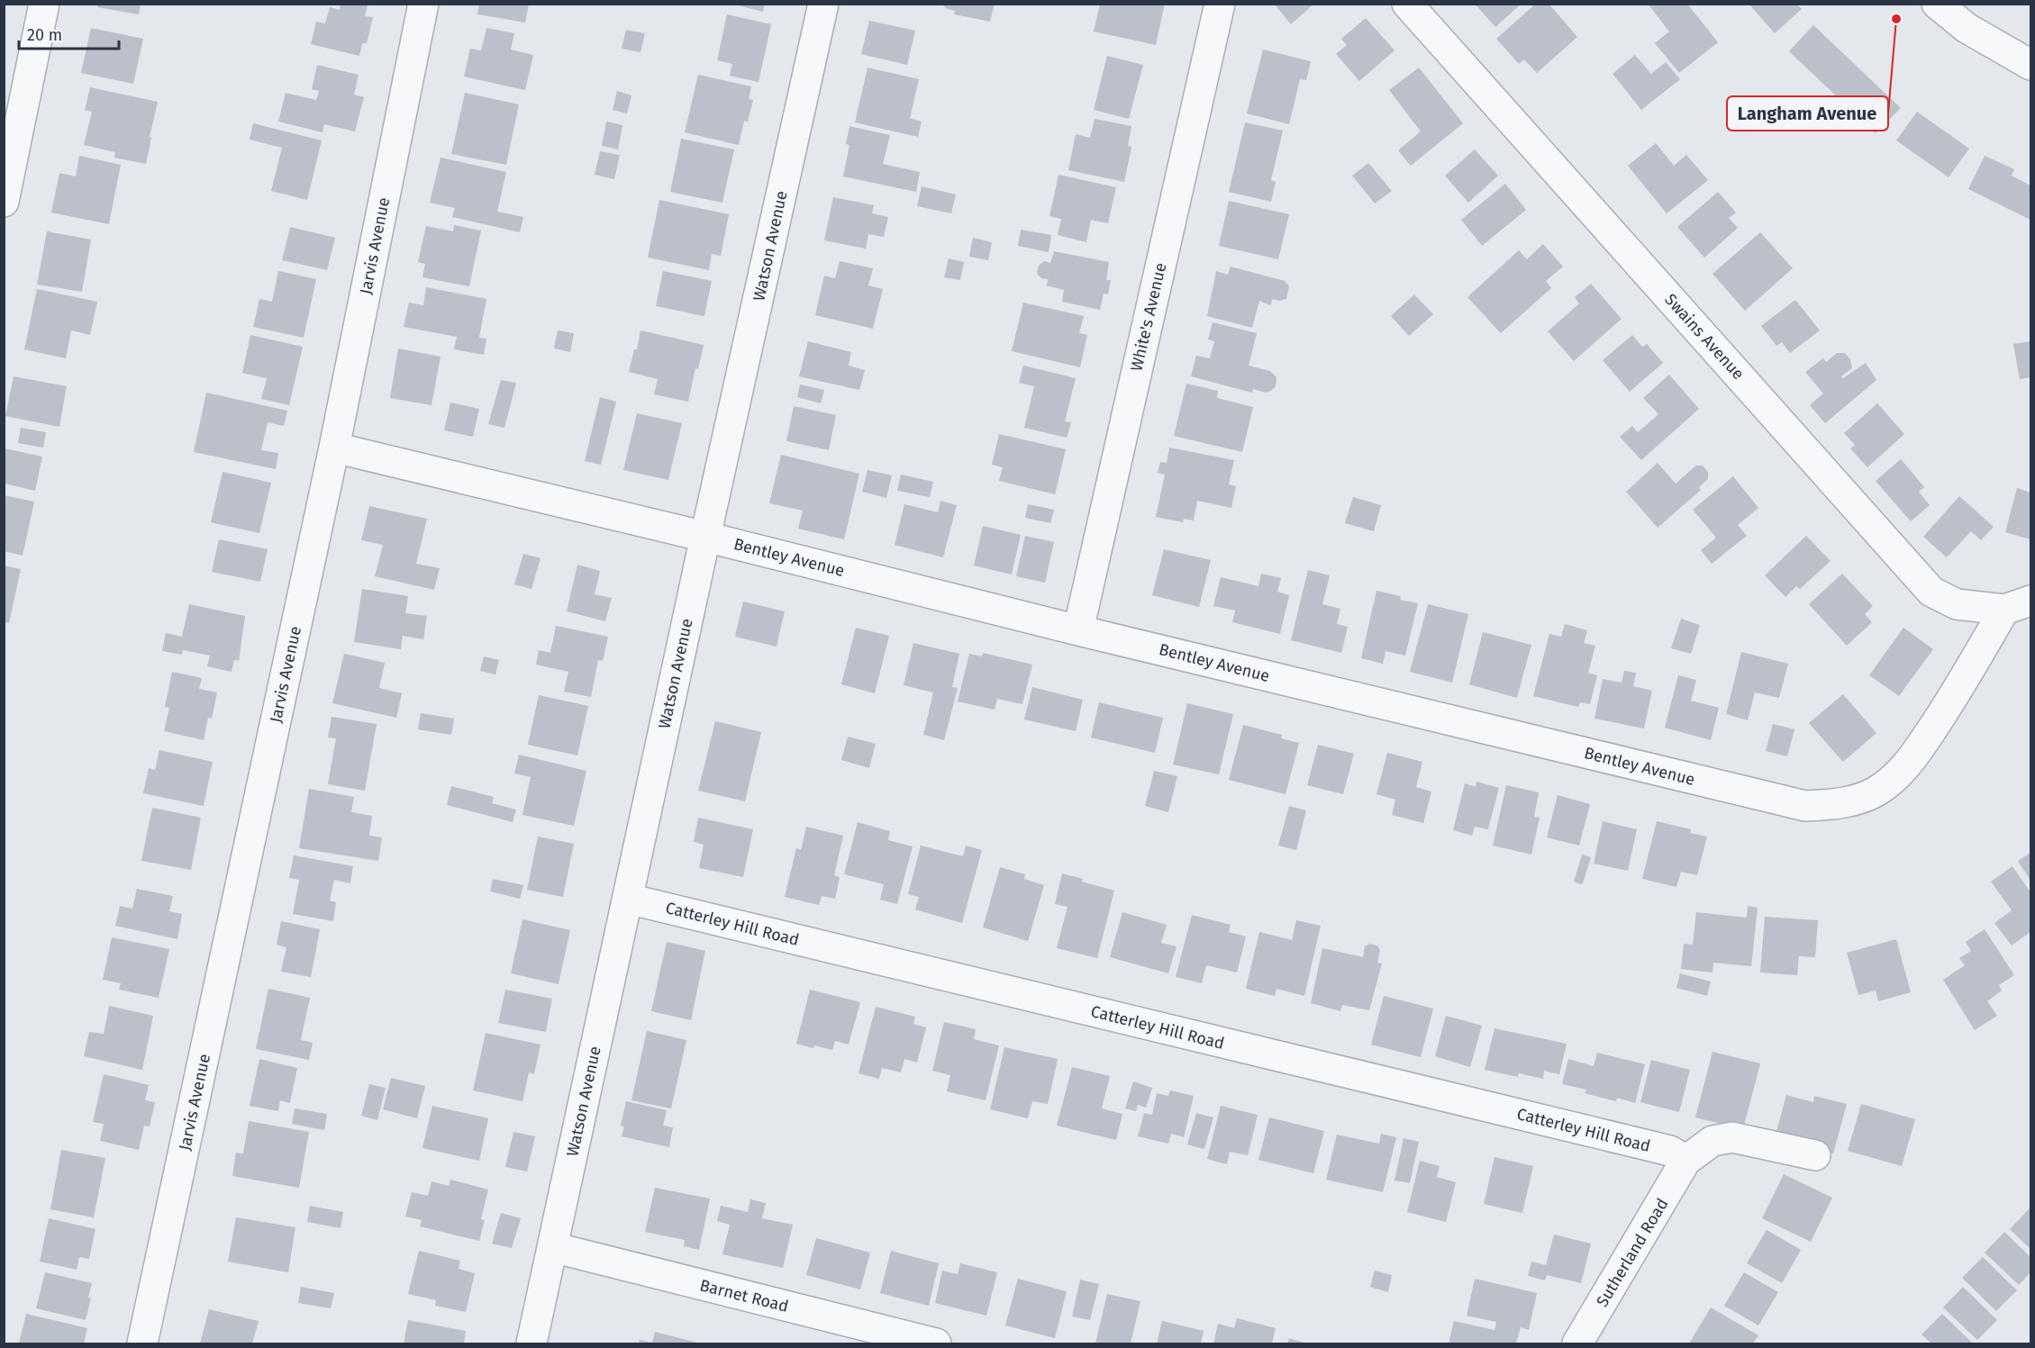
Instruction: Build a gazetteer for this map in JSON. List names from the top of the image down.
{
  "streets": {
    "street": [
      "Jarvis Avenue",
      "Watson Avenue",
      "White's Avenue",
      "Swains Avenue",
      "Bentley Avenue",
      "Catterley Hill Road",
      "Sutherland Road",
      "Barnet Road"
    ]
  },
  "crossings": [
    ["Jarvis Avenue", "Bentley Avenue"],
    ["Watson Avenue", "Bentley Avenue"],
    ["Watson Avenue", "Catterley Hill Road"],
    ["Watson Avenue", "Barnet Road"],
    ["White's Avenue", "Bentley Avenue"],
    ["Swains Avenue", "Bentley Avenue"],
    ["Catterley Hill Road", "Sutherland Road"]
  ],
  "places": ["Langham Avenue"],
  "scale_bar": "20 m"
}
